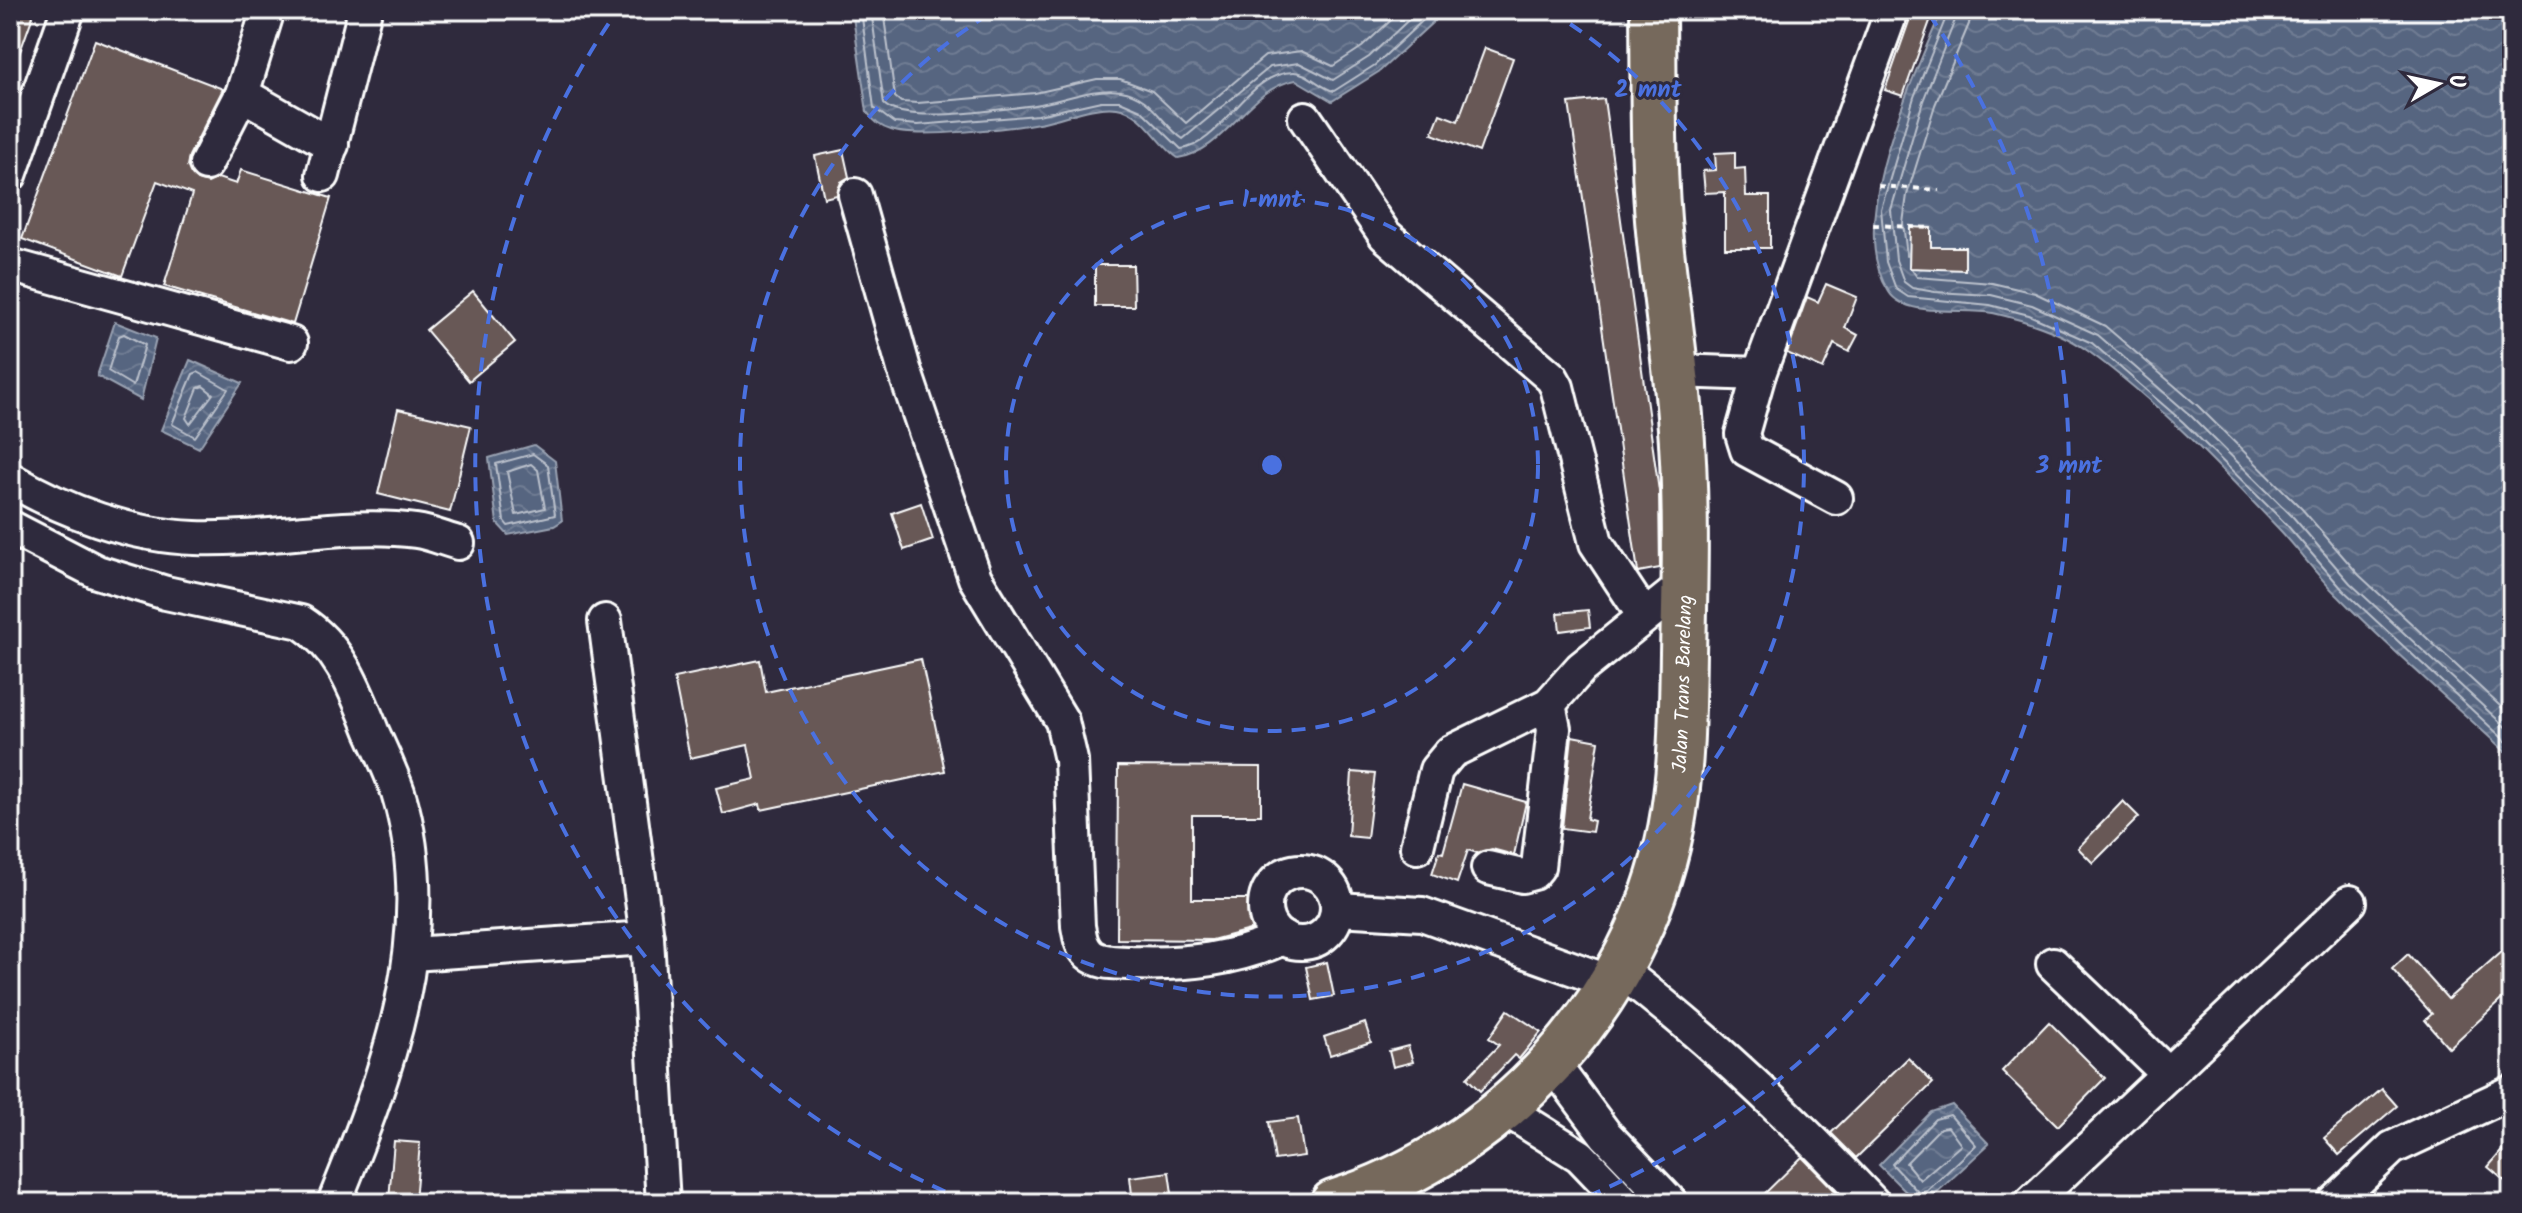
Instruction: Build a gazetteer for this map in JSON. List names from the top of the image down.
{
  "streets": {
    "highway": ["Jalan Trans Barelang"]
  },
  "north": "right",
  "rings": ["2 mnt", "1 mnt", "3 mnt"]
}
